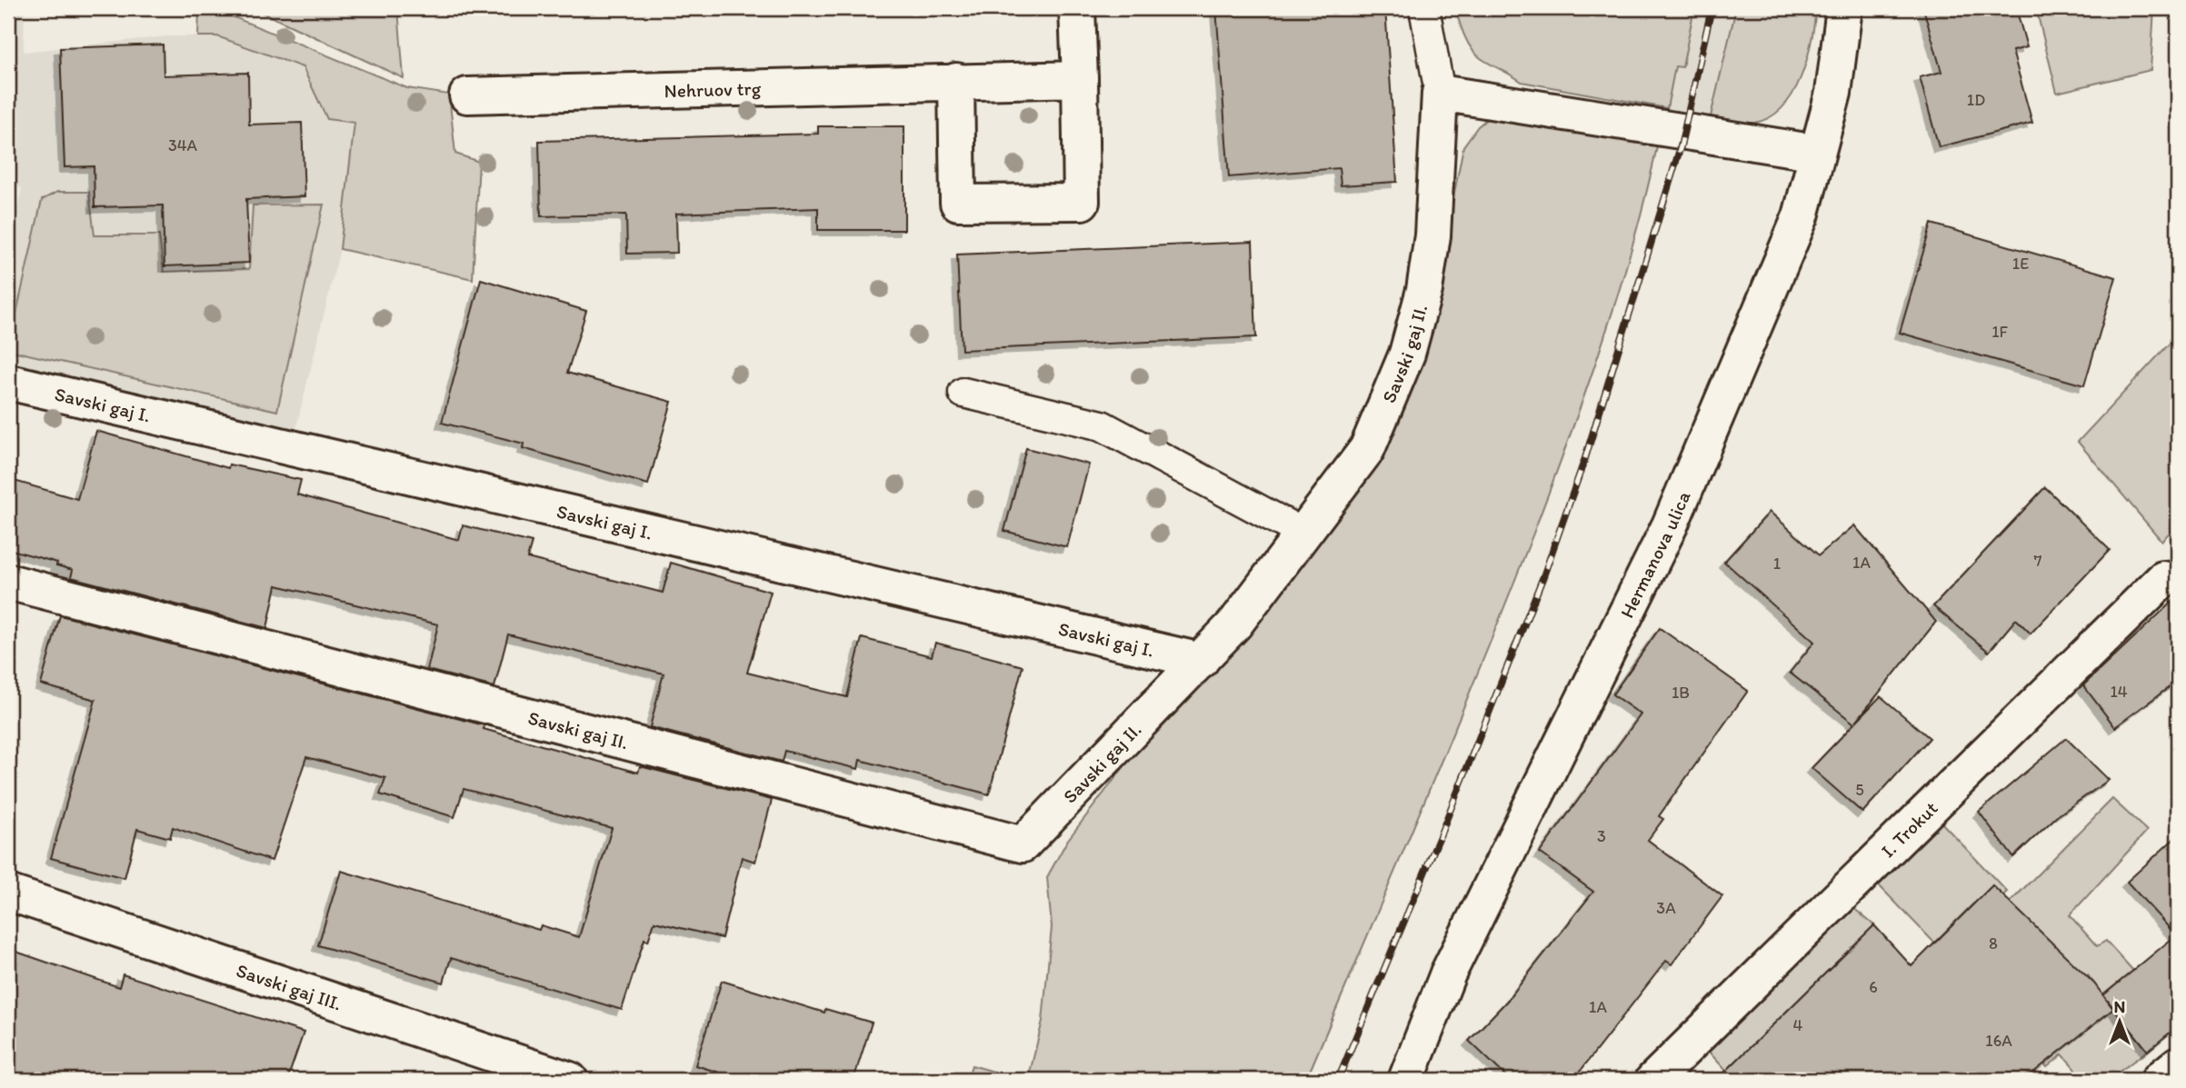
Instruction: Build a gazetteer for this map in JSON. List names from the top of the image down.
{
  "streets": {
    "street": [
      "Nehruov trg",
      "Savski gaj II.",
      "Savski gaj I.",
      "Hermanova ulica",
      "I. Trokut",
      "Savski gaj III."
    ]
  },
  "crossings": [
    ["Savski gaj II.", "Savski gaj I."]
  ],
  "house_numbers": [
    "1D",
    "34A",
    "1E",
    "1F",
    "7",
    "1A",
    "1",
    "14",
    "1B",
    "5",
    "3",
    "3A",
    "8",
    "6",
    "1A",
    "4",
    "16A"
  ],
  "north": "top"
}
